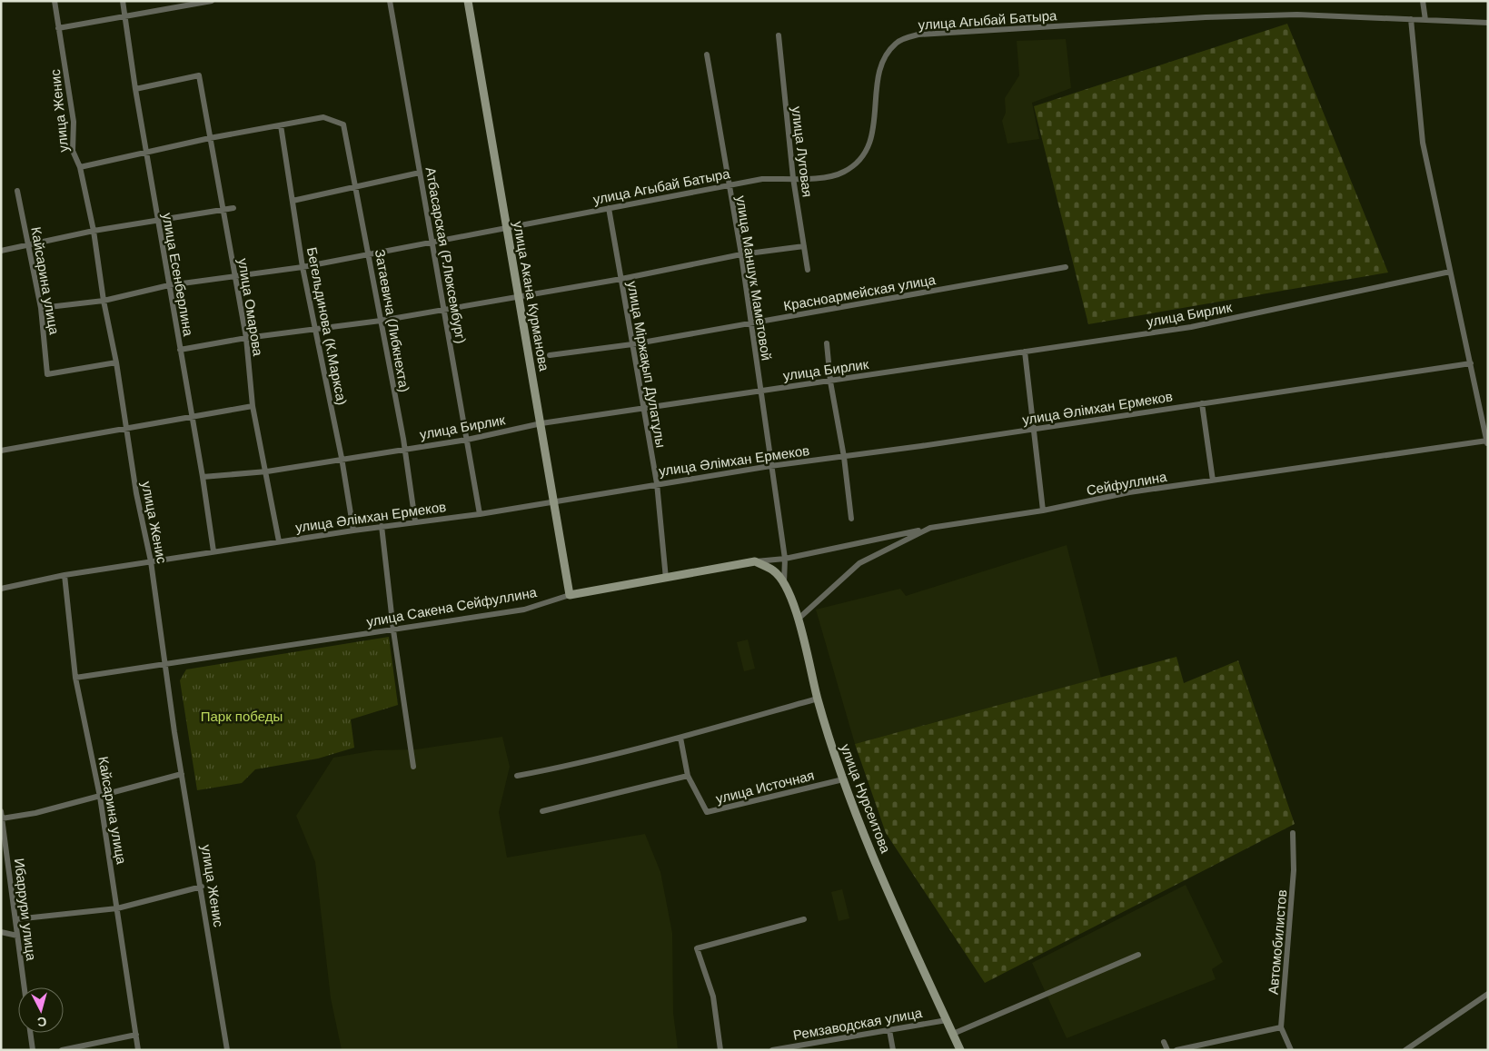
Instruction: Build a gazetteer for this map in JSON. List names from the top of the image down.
{
  "streets": {
    "main road": ["улица Акана Курманова", "улица Сакена Сейфуллина", "улица Нурсеитова"],
    "street": [
      "улица Агыбай Батыра",
      "улица Женис",
      "улица Луговая",
      "Атбасарская (Р.Люксембург)",
      "улица Есенберлина",
      "улица Маншук Маметовой",
      "Кайсарина улица",
      "Красноармейская улица",
      "улица Омарова",
      "улица Бирлик",
      "Затаевича (Либкнехта)",
      "Бегельдинова (К.Маркса)",
      "улица Міржақып Дулатұлы",
      "улица Әлімхан Ермеков",
      "Сейфуллина",
      "улица Источная",
      "Ибаррури улица",
      "Автомобилистов",
      "Ремзаводская улица"
    ]
  },
  "crossings": [
    ["улица Агыбай Батыра", "улица Женис"],
    ["улица Агыбай Батыра", "улица Луговая"],
    ["улица Агыбай Батыра", "Атбасарская (Р.Люксембург)"],
    ["улица Агыбай Батыра", "улица Есенберлина"],
    ["улица Агыбай Батыра", "улица Маншук Маметовой"],
    ["улица Агыбай Батыра", "Кайсарина улица"],
    ["улица Агыбай Батыра", "улица Акана Курманова"],
    ["улица Агыбай Батыра", "улица Омарова"],
    ["улица Агыбай Батыра", "Затаевича (Либкнехта)"],
    ["улица Агыбай Батыра", "Бегельдинова (К.Маркса)"],
    ["улица Агыбай Батыра", "улица Міржақып Дулатұлы"],
    ["улица Женис", "Кайсарина улица"],
    ["улица Женис", "улица Әлімхан Ермеков"],
    ["улица Женис", "улица Сакена Сейфуллина"],
    ["Атбасарская (Р.Люксембург)", "улица Бирлик"],
    ["Атбасарская (Р.Люксембург)", "улица Әлімхан Ермеков"],
    ["улица Есенберлина", "улица Омарова"],
    ["улица Есенберлина", "улица Бирлик"],
    ["улица Есенберлина", "улица Әлімхан Ермеков"],
    ["улица Маншук Маметовой", "Красноармейская улица"],
    ["улица Маншук Маметовой", "улица Бирлик"],
    ["улица Маншук Маметовой", "улица Әлімхан Ермеков"],
    ["улица Маншук Маметовой", "улица Сакена Сейфуллина"],
    ["улица Маншук Маметовой", "улица Нурсеитова"],
    ["Кайсарина улица", "улица Әлімхан Ермеков"],
    ["Кайсарина улица", "улица Сакена Сейфуллина"],
    ["Красноармейская улица", "улица Міржақып Дулатұлы"],
    ["улица Акана Курманова", "улица Бирлик"],
    ["улица Акана Курманова", "улица Әлімхан Ермеков"],
    ["улица Акана Курманова", "улица Сакена Сейфуллина"],
    ["улица Омарова", "улица Бирлик"],
    ["улица Омарова", "улица Әлімхан Ермеков"],
    ["улица Бирлик", "Затаевича (Либкнехта)"],
    ["улица Бирлик", "Бегельдинова (К.Маркса)"],
    ["улица Бирлик", "улица Міржақып Дулатұлы"],
    ["Затаевича (Либкнехта)", "Бегельдинова (К.Маркса)"],
    ["Затаевича (Либкнехта)", "улица Әлімхан Ермеков"],
    ["Бегельдинова (К.Маркса)", "улица Әлімхан Ермеков"],
    ["улица Міржақып Дулатұлы", "улица Әлімхан Ермеков"],
    ["улица Міржақып Дулатұлы", "улица Сакена Сейфуллина"],
    ["Сейфуллина", "улица Сакена Сейфуллина"],
    ["Сейфуллина", "улица Нурсеитова"],
    ["улица Сакена Сейфуллина", "улица Нурсеитова"],
    ["улица Источная", "улица Нурсеитова"],
    ["улица Нурсеитова", "Ремзаводская улица"]
  ],
  "parks": ["Парк победы"],
  "north": "bottom"
}
